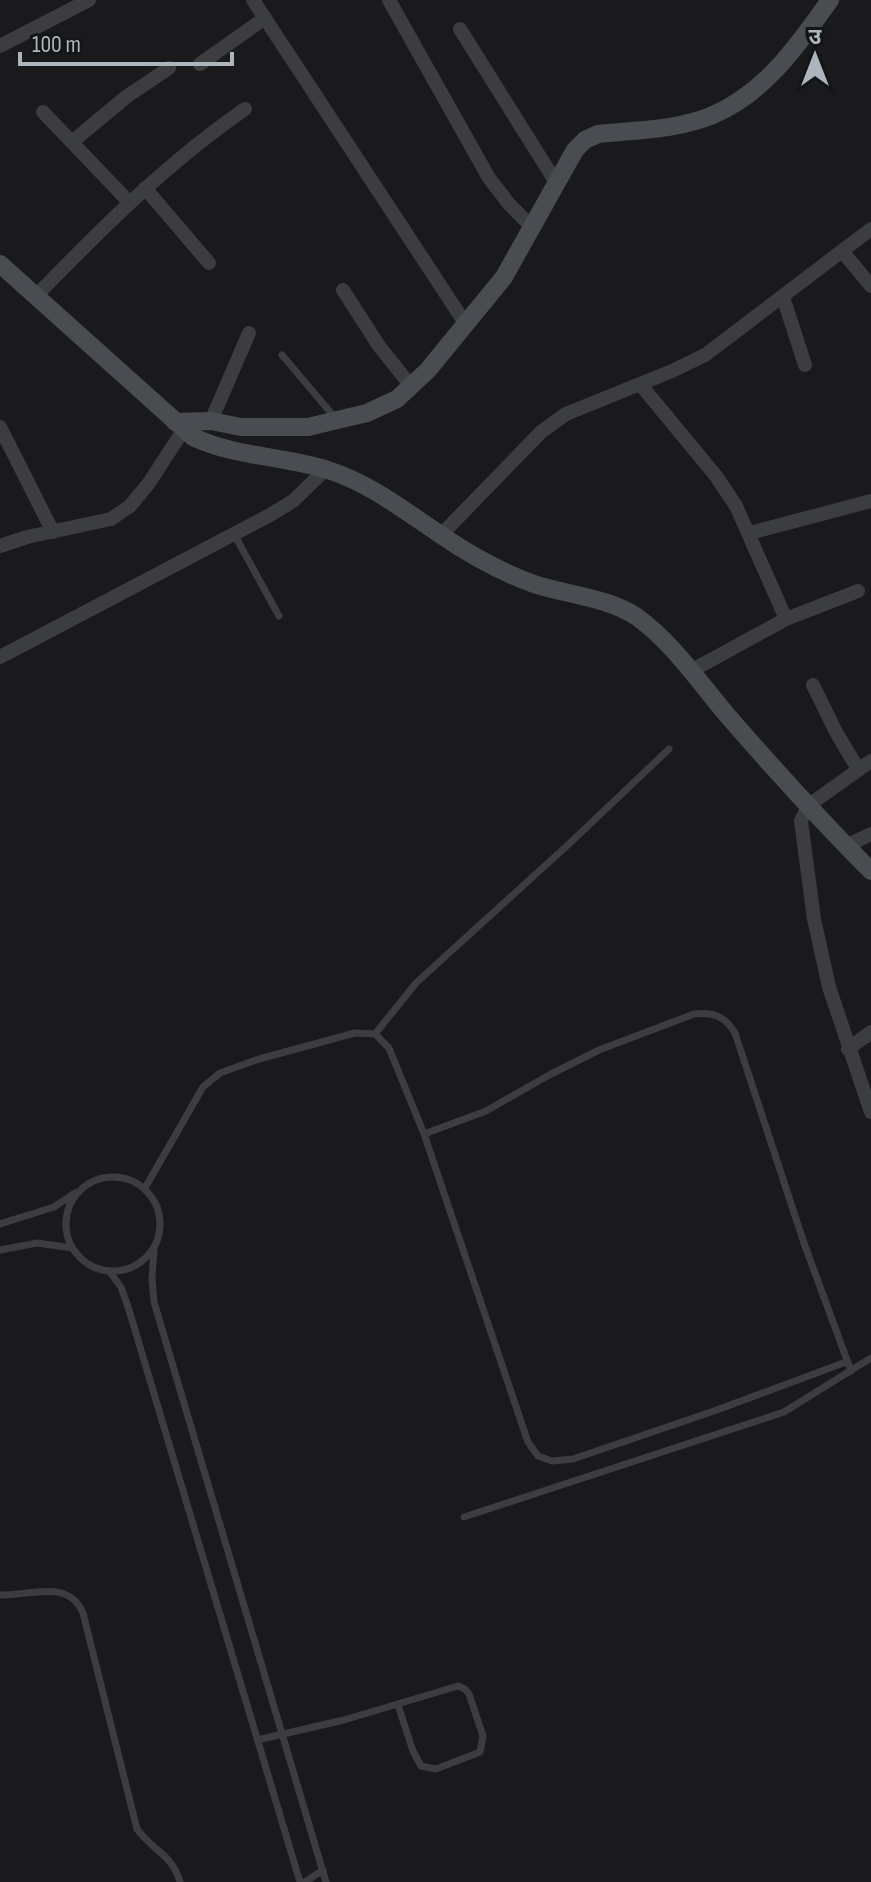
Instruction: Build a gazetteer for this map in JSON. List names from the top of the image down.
{
  "scale_bar": "100 m",
  "north": "top"
}
